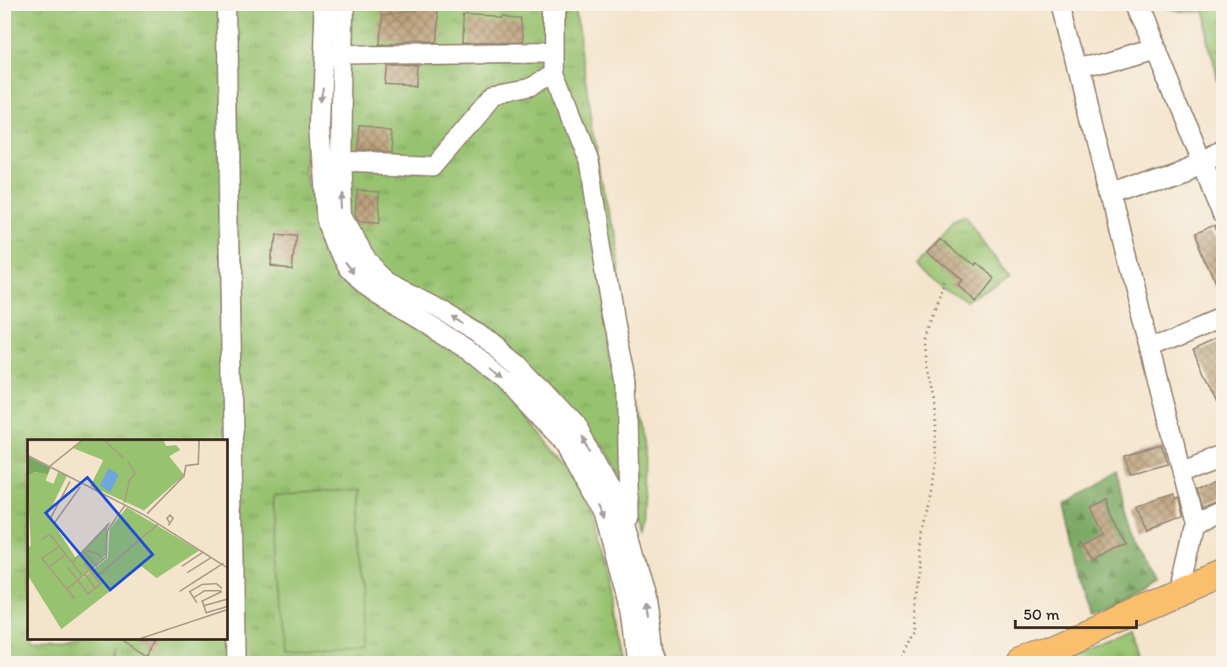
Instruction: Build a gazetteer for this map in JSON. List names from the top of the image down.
{
  "scale_bar": "50 m"
}
